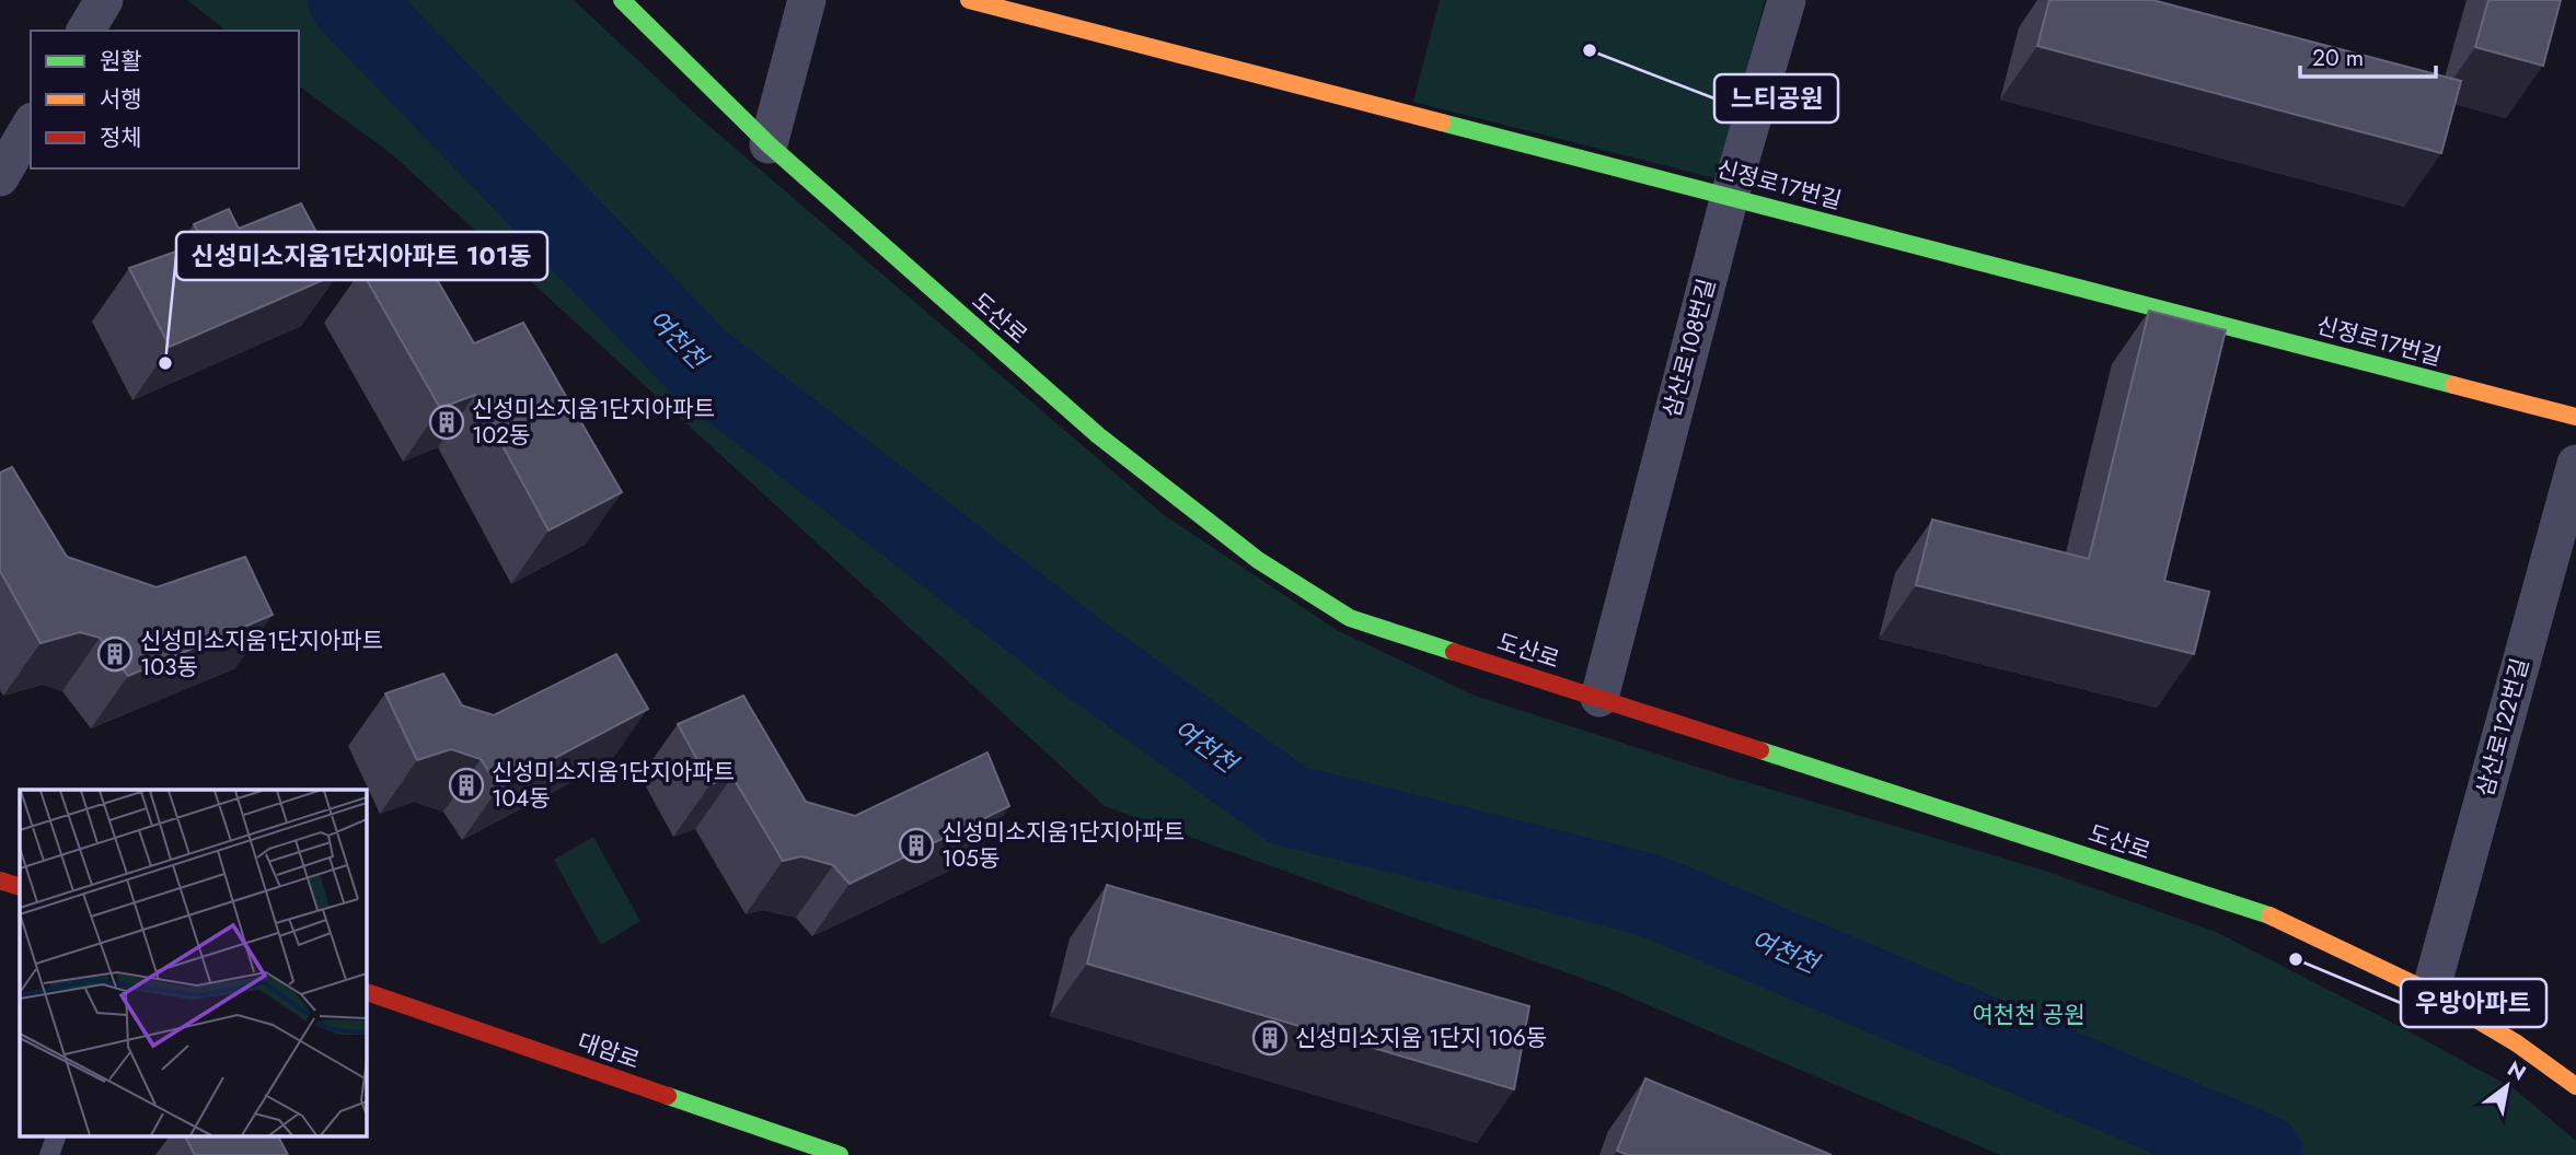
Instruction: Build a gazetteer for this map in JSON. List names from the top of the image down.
{
  "streets": {
    "main road": ["신정로17번길", "도산로", "대암로"],
    "street": ["삼산로108번길", "삼산로122번길"]
  },
  "crossings": [
    ["신정로17번길", "삼산로108번길"],
    ["도산로", "삼산로108번길"],
    ["도산로", "삼산로122번길"]
  ],
  "water": ["여천천"],
  "parks": ["여천천 공원"],
  "places": {
    "other": ["느티공원", "신성미소지움1단지아파트 101동", "우방아파트"],
    "building": [
      "신성미소지움1단지아파트 102동",
      "신성미소지움1단지아파트 103동",
      "신성미소지움1단지아파트 104동",
      "신성미소지움1단지아파트 105동",
      "신성미소지움 1단지 106동"
    ]
  },
  "legend": ["원활", "서행", "정체"],
  "scale_bar": "20 m",
  "north": "top right"
}
